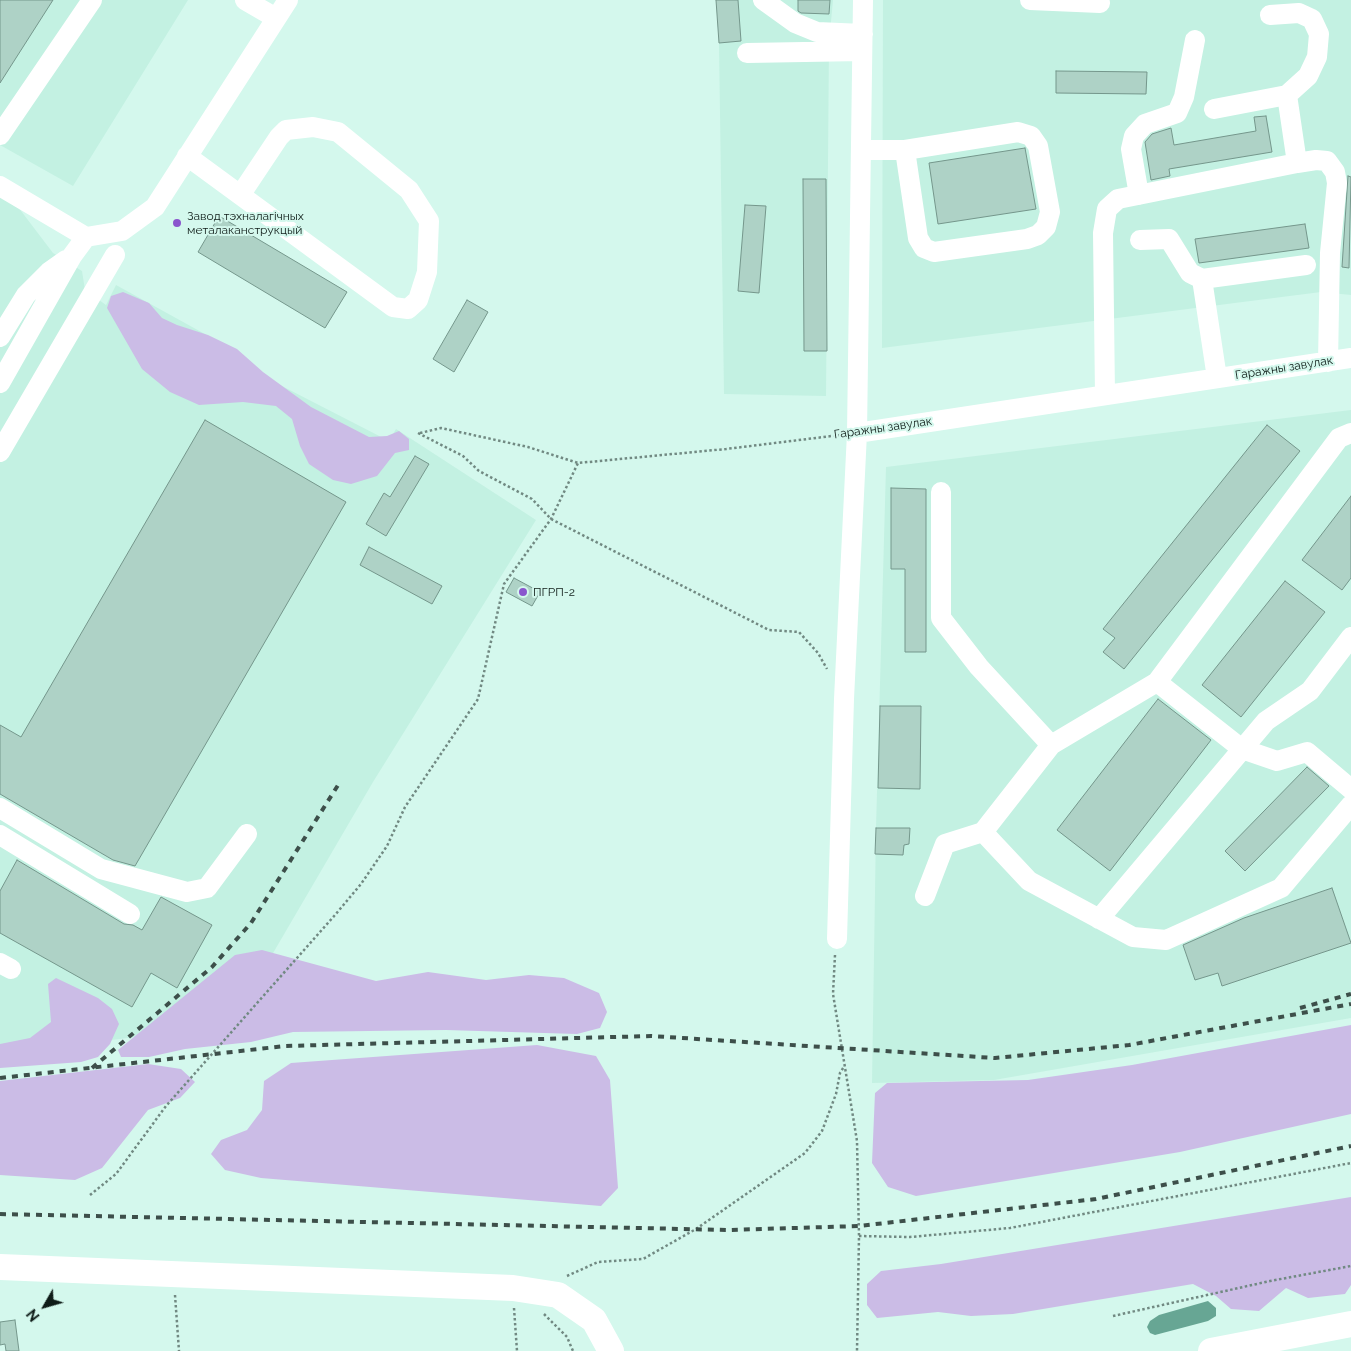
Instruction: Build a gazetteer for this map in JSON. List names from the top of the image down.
{
  "streets": {
    "street": ["Гаражны завулак"]
  },
  "places": ["Завод тэхналагічных металаканструкцый", "ПГРП-2"],
  "north": "bottom left"
}
